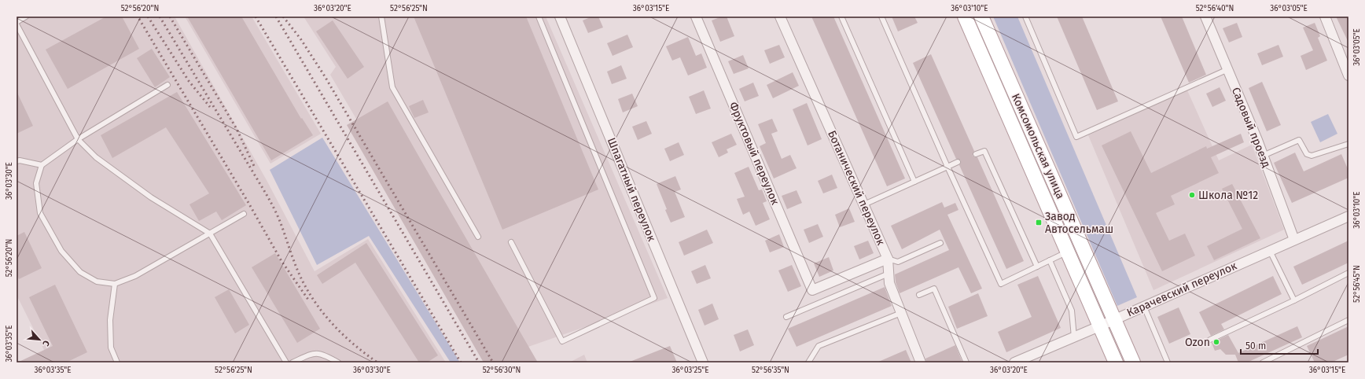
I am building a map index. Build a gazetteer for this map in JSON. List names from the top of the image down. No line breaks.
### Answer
{"streets":{"main road":["Комсомольская улица"],"street":["Садовый проезд","Фруктовый переулок","Ботанический переулок","Шпагатный переулок","Карачевский переулок"]},"crossings":[["Садовый проезд","Карачевский переулок"],["Комсомольская улица","Карачевский переулок"],["Фруктовый переулок","Ботанический переулок"]],"places":{"other":["Школа №12","Ozon"],"transit":["Завод Автосельмаш"]},"scale_bar":"50 m","north":"bottom right","coordinates":["52°56'20\"N","36°03'20\"E","52°56'25\"N","36°03'15\"E","36°03'10\"E","52°56'40\"N","36°03'05\"E","36°03'30\"E","52°56'45\"N","36°03'35\"E","52°56'30\"N","36°03'25\"E","52°56'35\"N"]}
